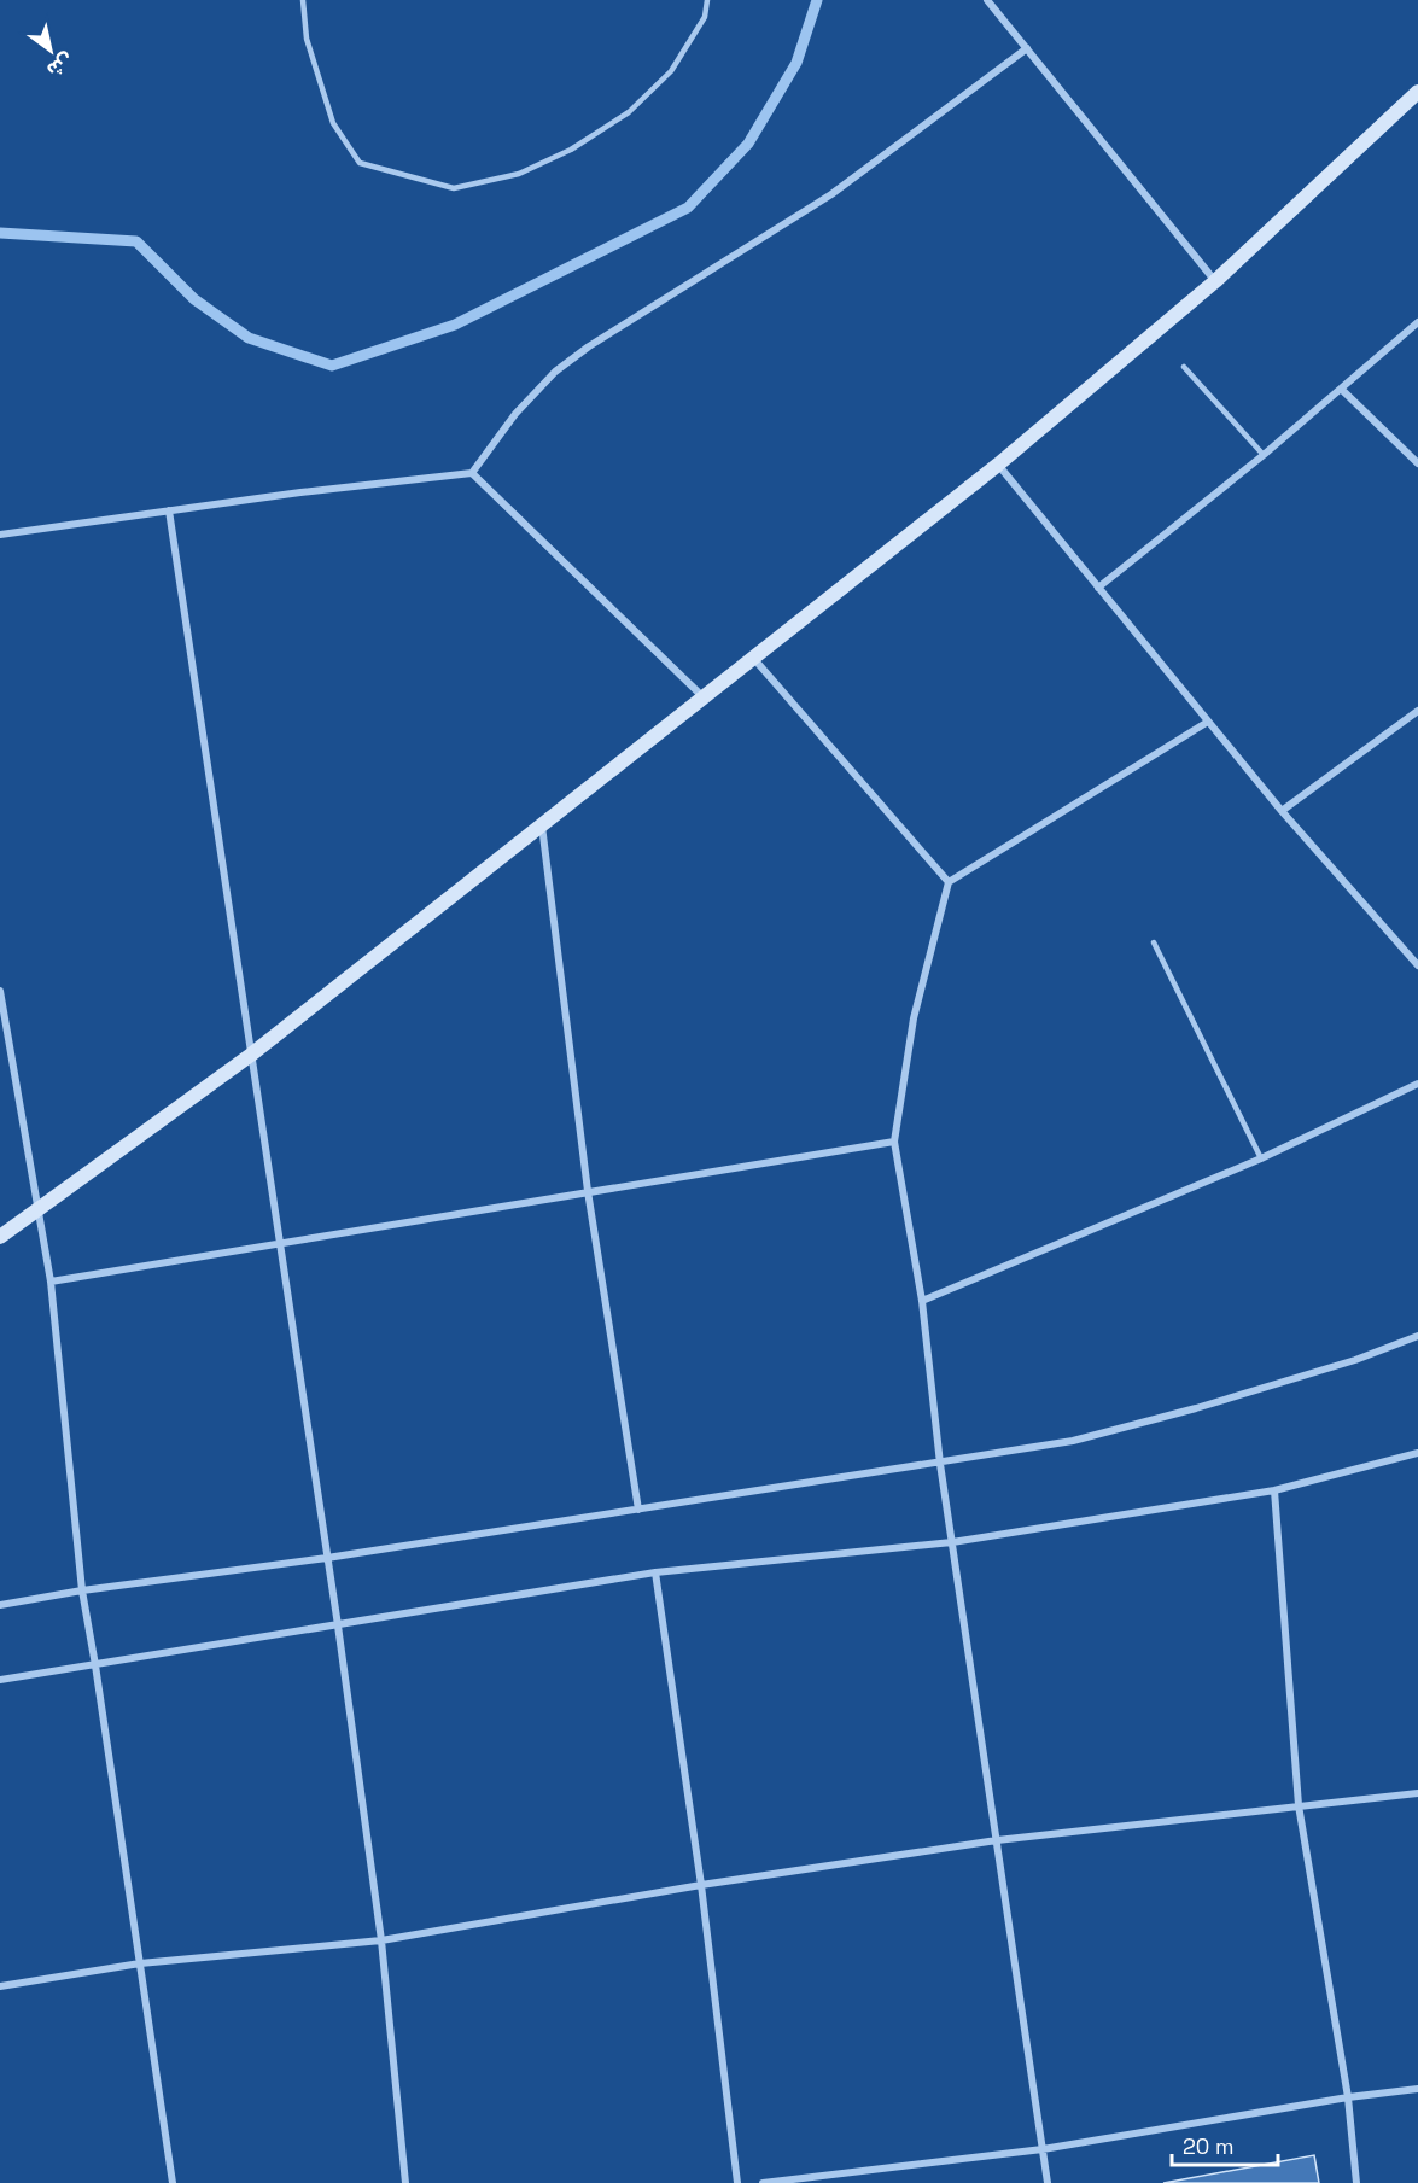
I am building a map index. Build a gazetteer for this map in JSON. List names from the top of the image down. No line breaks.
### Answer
{"scale_bar":"20 m","north":"bottom right"}
